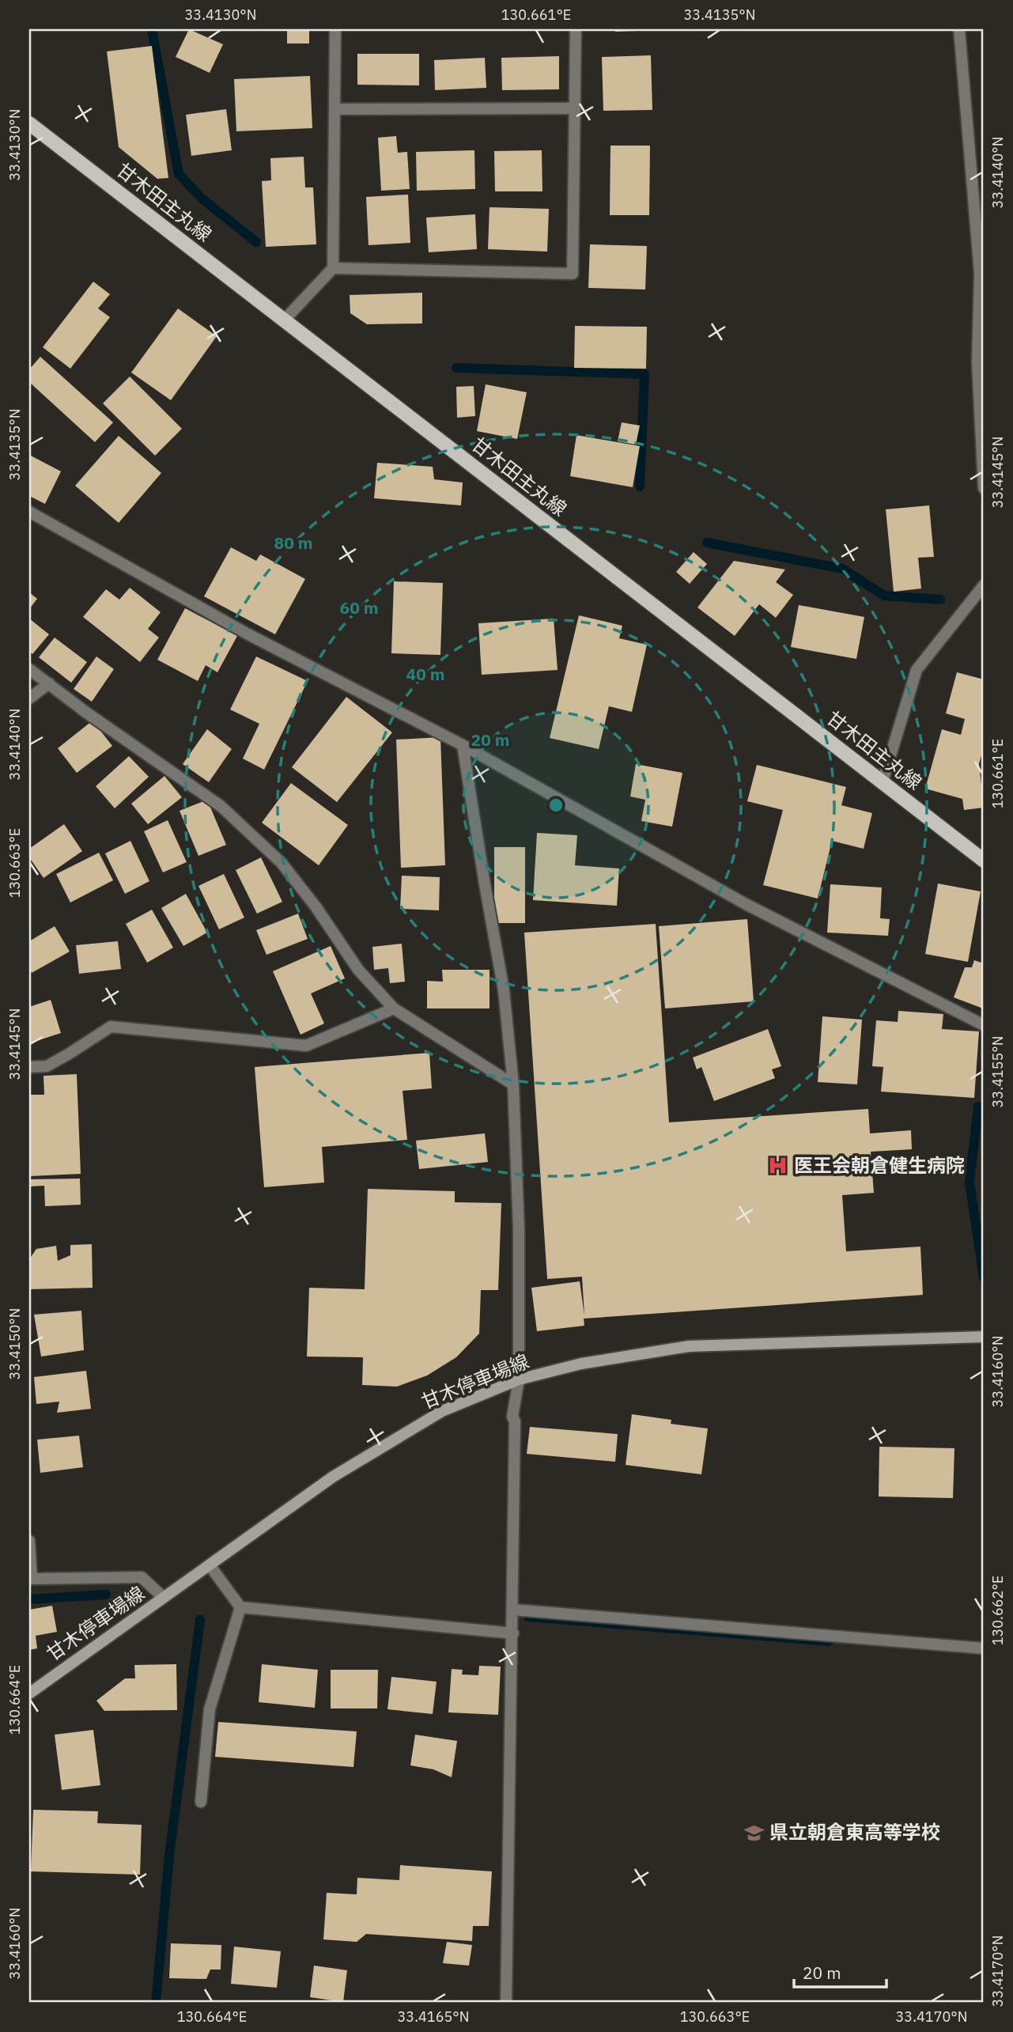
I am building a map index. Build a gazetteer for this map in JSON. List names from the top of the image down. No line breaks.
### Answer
{"streets":{"main road":["甘木田主丸線","甘木停車場線"]},"places":{"hospital":["医王会朝倉健生病院"],"school or university":["県立朝倉東高等学校"]},"scale_bar":"20 m","coordinates":["33.4130°N","130.661°E","33.4135°N","33.4140°N","33.4145°N","130.663°E","33.4155°N","33.4150°N","33.4160°N","130.662°E","130.664°E","33.4170°N","33.4165°N"],"rings":["80 m","60 m","40 m","20 m"]}
